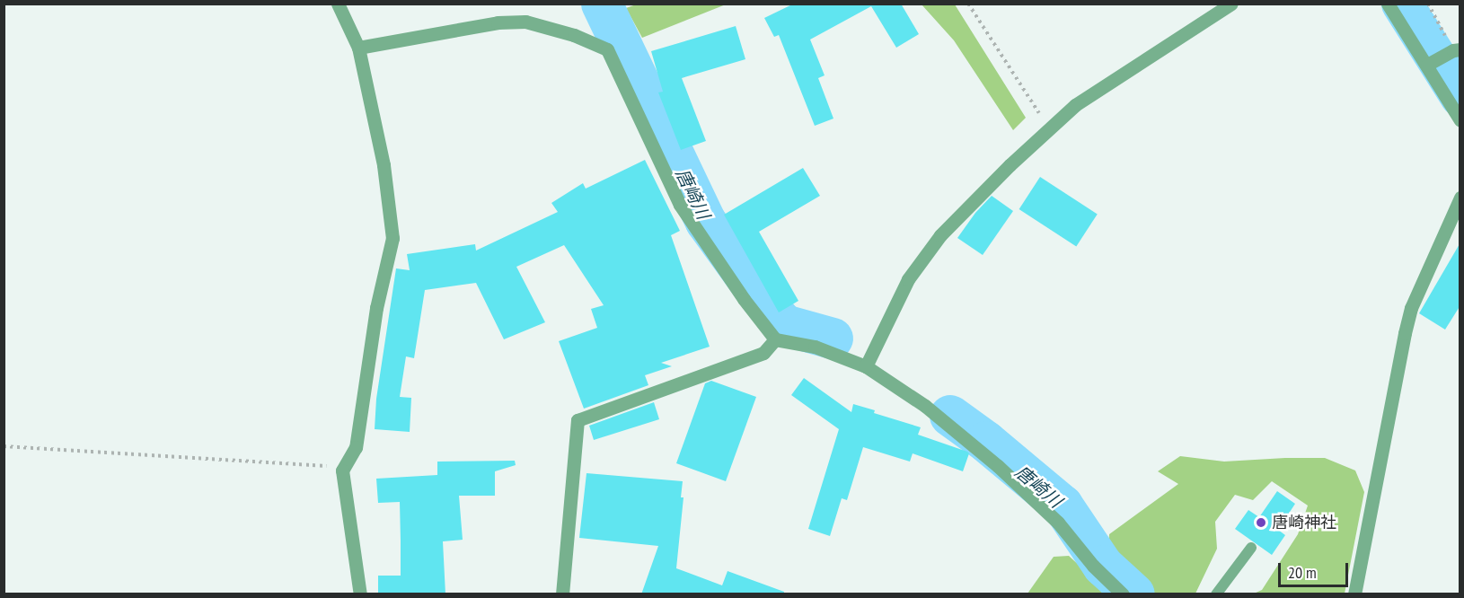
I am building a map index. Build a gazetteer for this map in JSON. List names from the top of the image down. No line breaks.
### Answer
{"water":["唐崎川"],"places":["唐崎神社"],"scale_bar":"20 m"}
